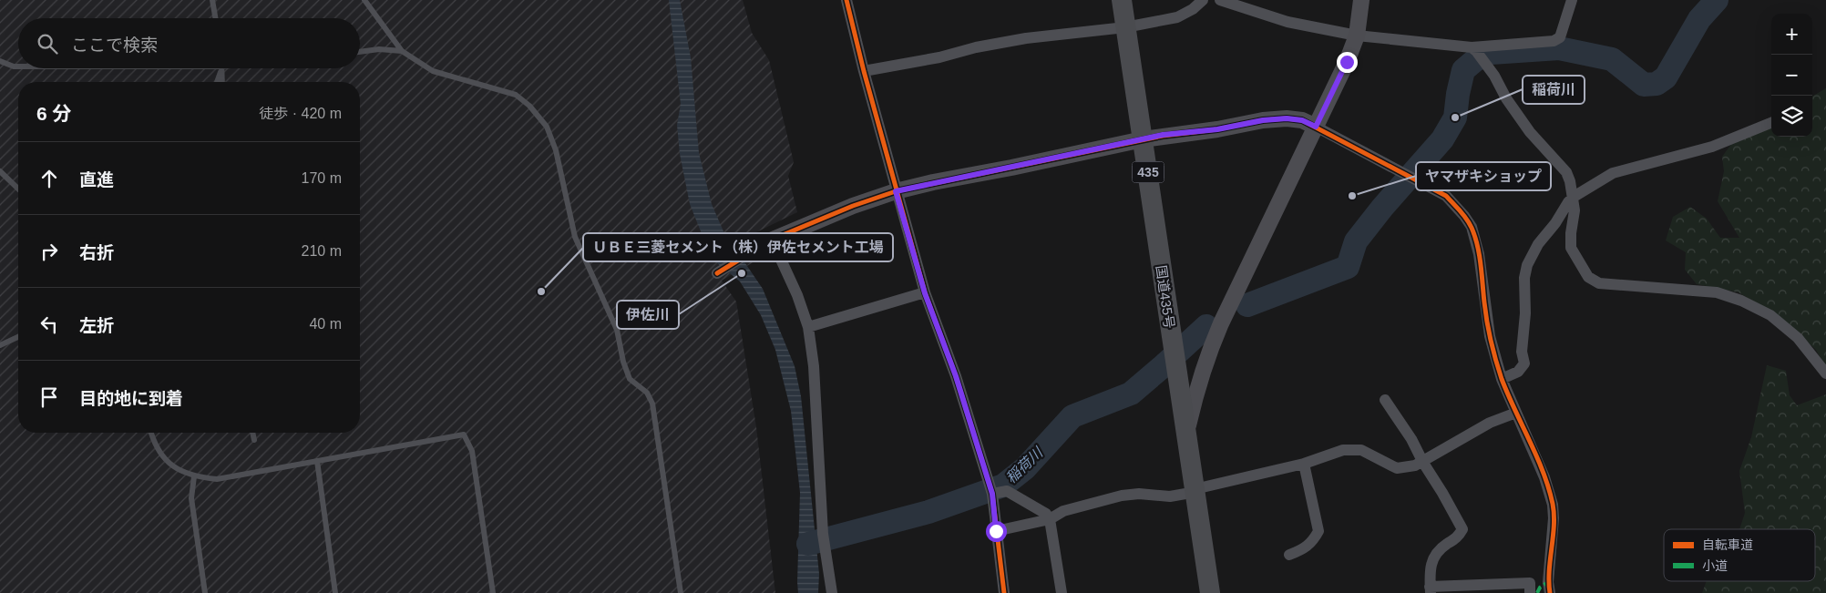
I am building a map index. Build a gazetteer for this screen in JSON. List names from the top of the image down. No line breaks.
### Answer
{"streets":{"highway":["435","国道435号"]},"water":["稲荷川"],"places":["稲荷川","ヤマザキショップ","伊佐川","ＵＢＥ三菱セメント（株）伊佐セメント工場"],"legend":["自転車道","小道"],"page":{"map_buttons":["+","−"],"search":"ここで検索","heading":["6 分","徒歩 · 420 m"],"list":[["直進","170 m"],["右折","210 m"],["左折","40 m"],"目的地に到着"]}}
